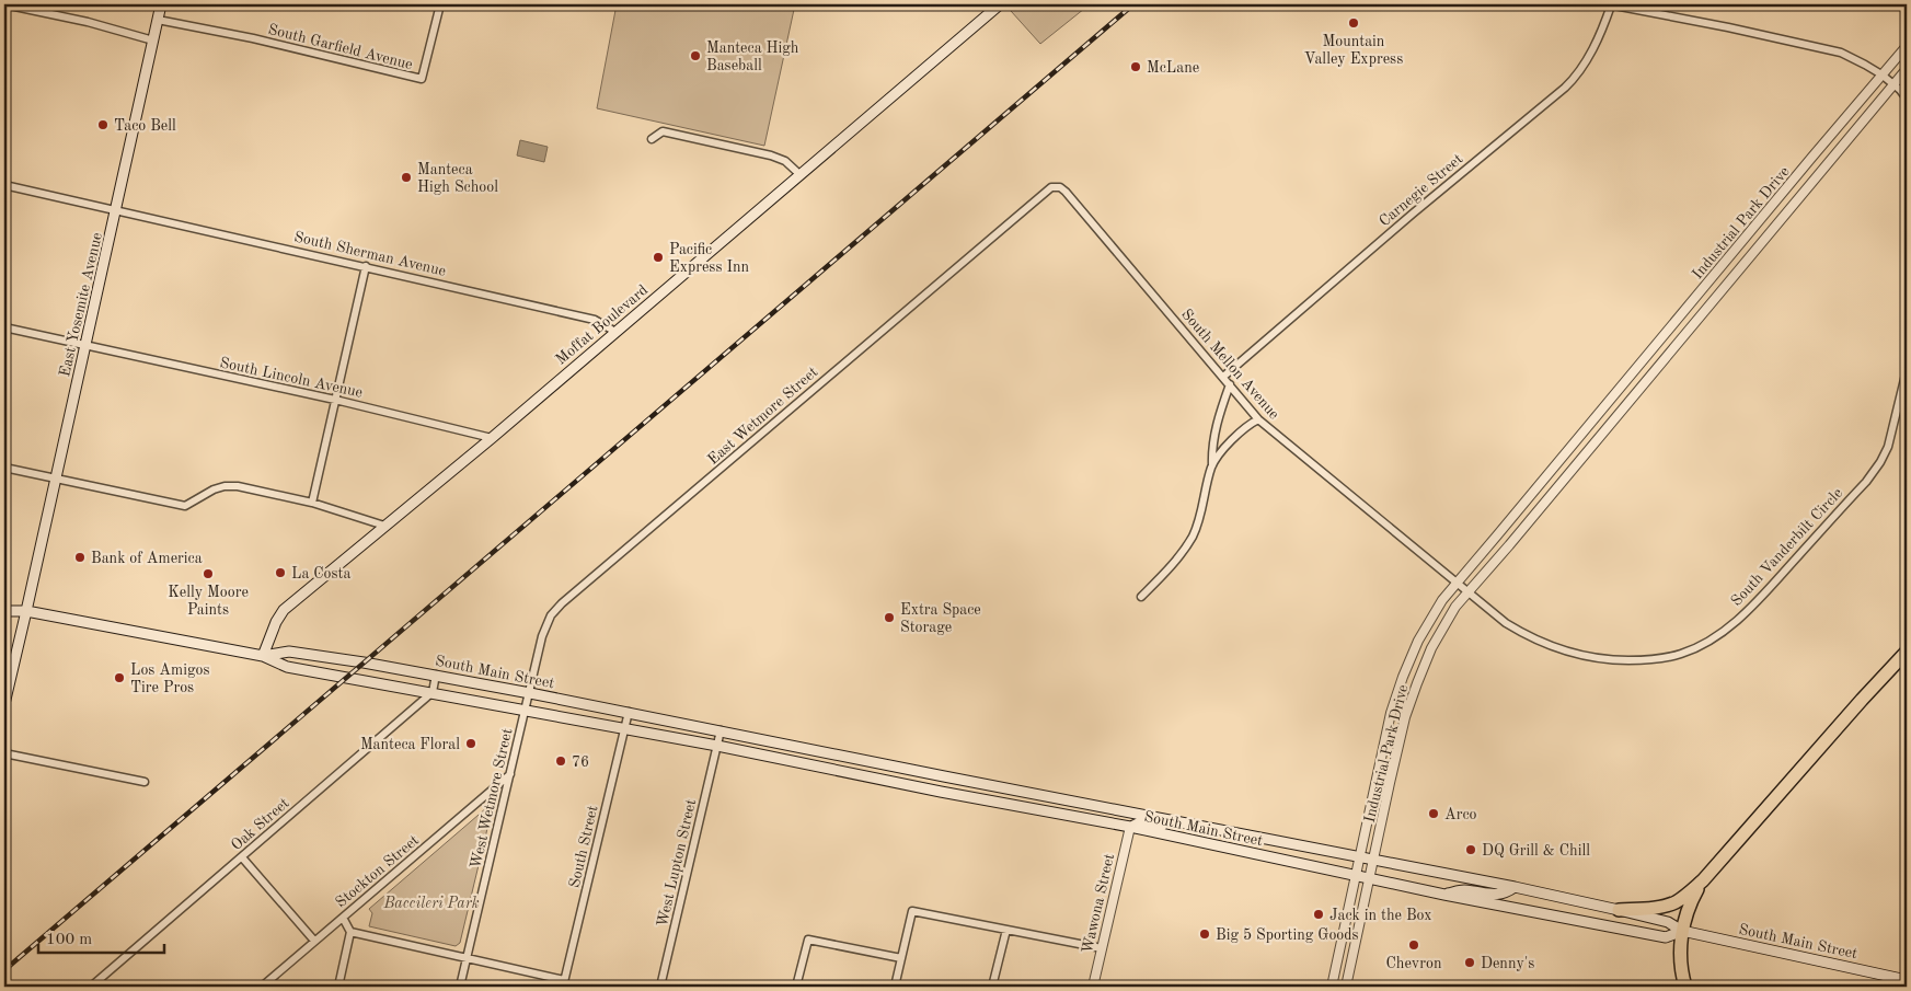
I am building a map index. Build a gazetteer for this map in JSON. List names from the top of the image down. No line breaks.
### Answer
{"streets":{"main road":["East Yosemite Avenue","Moffat Boulevard","South Main Street"],"street":["South Garfield Avenue","Carnegie Street","Industrial Park Drive","South Sherman Avenue","South Mellon Avenue","South Lincoln Avenue","East Wetmore Street","South Vanderbilt Circle","West Wetmore Street","Oak Street","South Street","West Lupton Street","Stockton Street","Wawona Street"]},"crossings":[["South Garfield Avenue","East Yosemite Avenue"],["Carnegie Street","South Mellon Avenue"],["Industrial Park Drive","South Mellon Avenue"],["Industrial Park Drive","South Vanderbilt Circle"],["Industrial Park Drive","South Main Street"],["South Sherman Avenue","East Yosemite Avenue"],["South Sherman Avenue","Moffat Boulevard"],["East Yosemite Avenue","South Lincoln Avenue"],["East Yosemite Avenue","South Main Street"],["Moffat Boulevard","South Lincoln Avenue"],["Moffat Boulevard","South Main Street"],["South Mellon Avenue","East Wetmore Street"],["South Mellon Avenue","South Vanderbilt Circle"],["East Wetmore Street","South Main Street"],["East Wetmore Street","West Wetmore Street"],["South Main Street","West Wetmore Street"],["South Main Street","Oak Street"],["South Main Street","South Street"],["South Main Street","West Lupton Street"],["South Main Street","Wawona Street"],["West Wetmore Street","Stockton Street"]],"parks":["Baccileri Park"],"places":["Mountain Valley Express","Manteca High Baseball","McLane","Taco Bell","Manteca High School","Pacific Express Inn","Bank of America","La Costa","Kelly Moore Paints","Extra Space Storage","Los Amigos Tire Pros","Manteca Floral","76","Arco","DQ Grill & Chill","Jack in the Box","Big 5 Sporting Goods","Chevron","Denny's"],"scale_bar":"100 m"}
